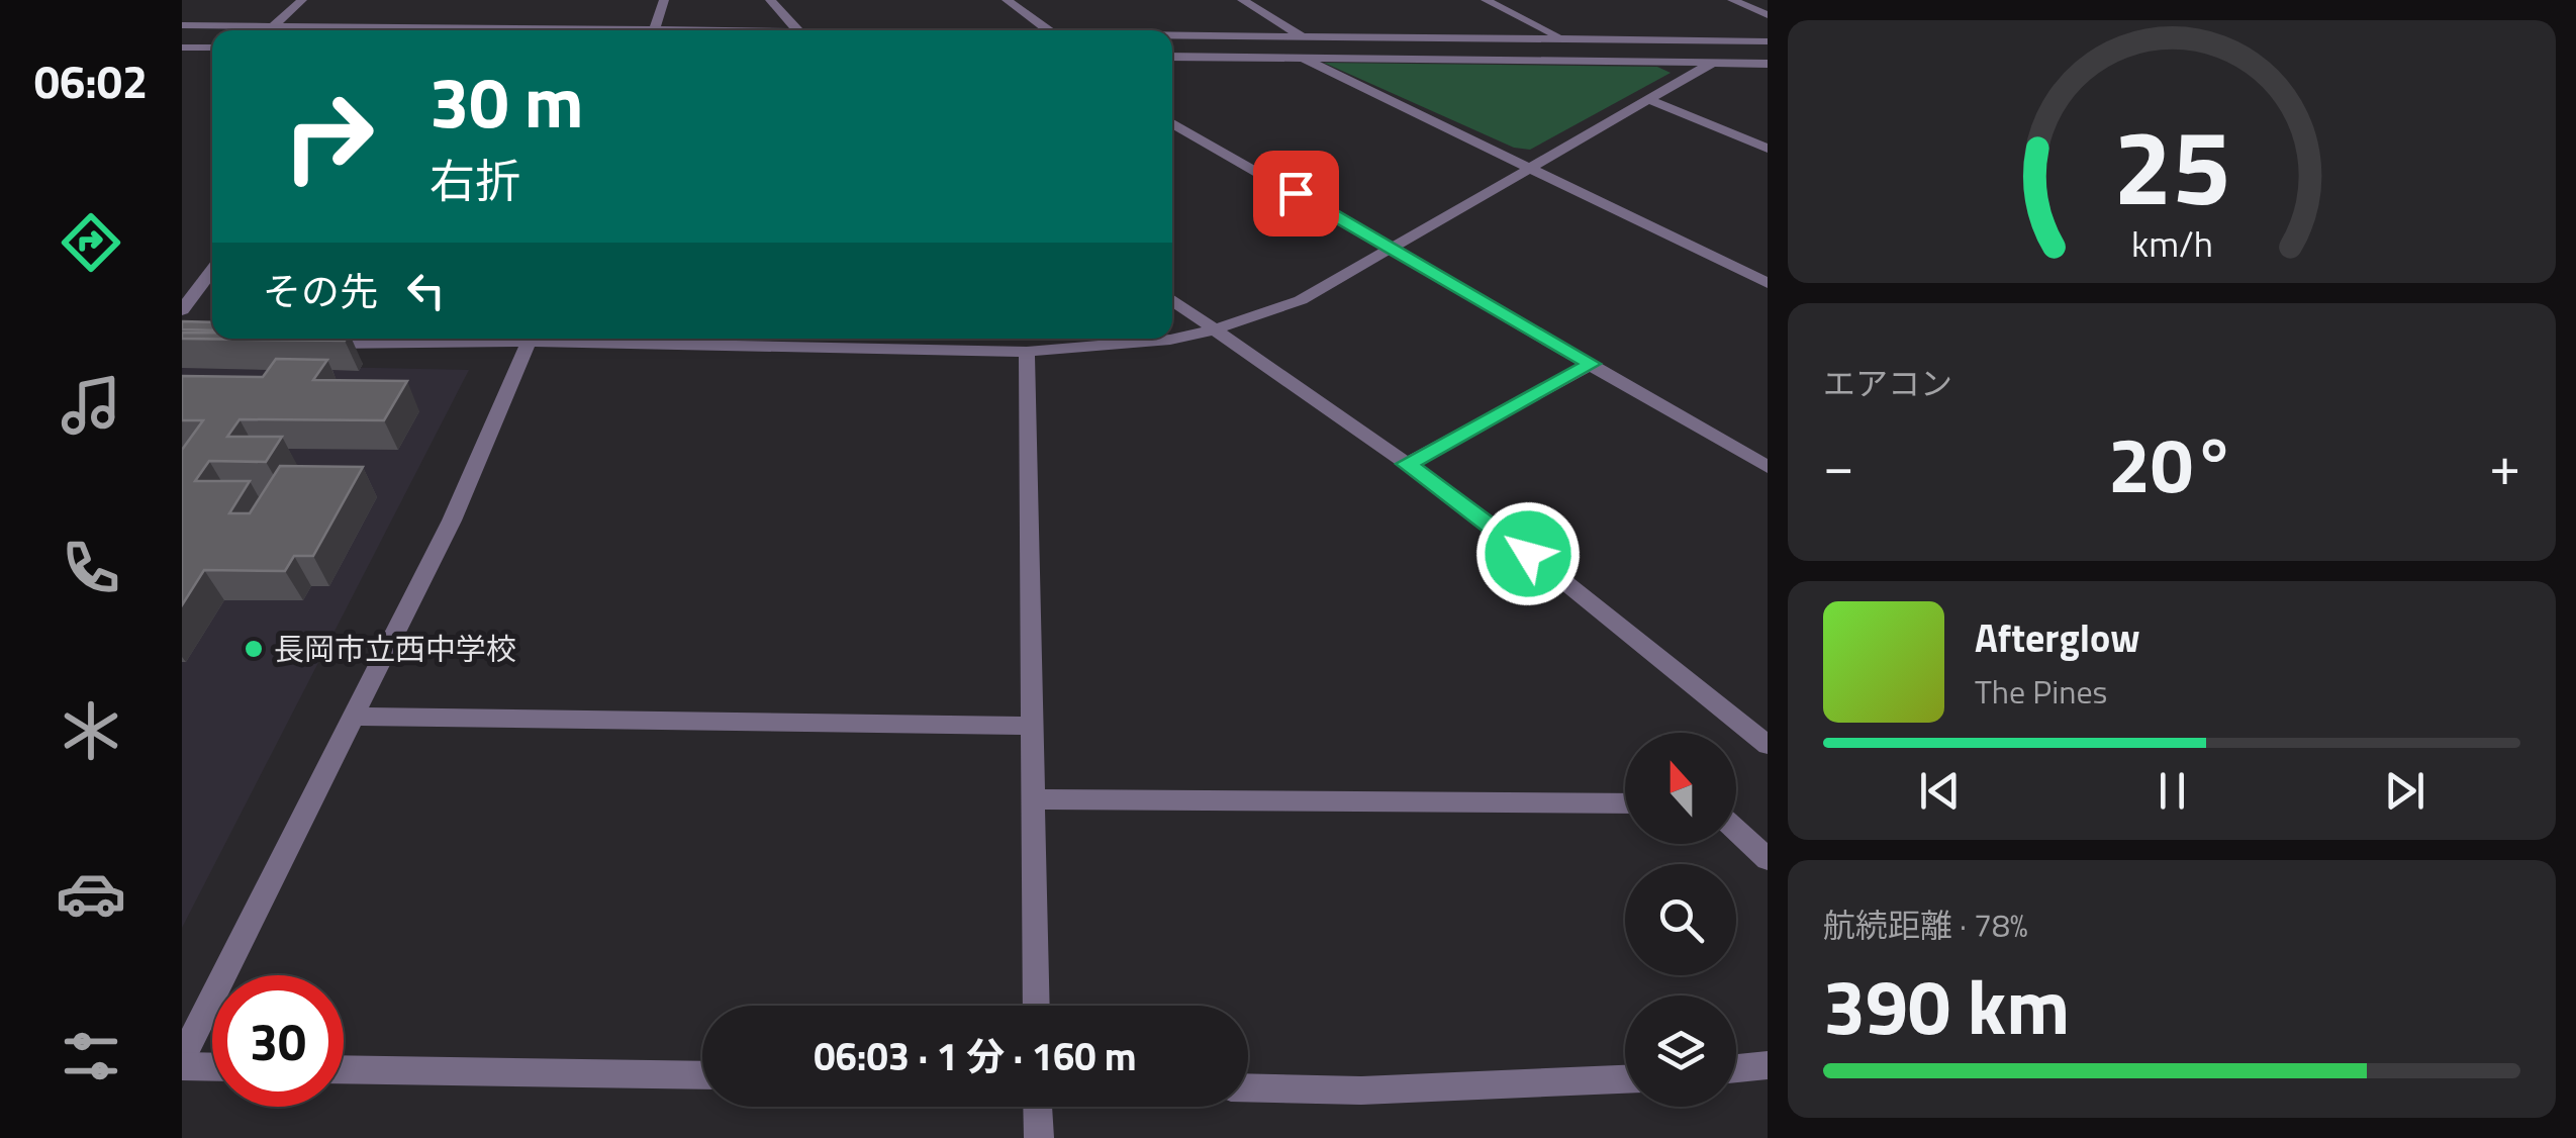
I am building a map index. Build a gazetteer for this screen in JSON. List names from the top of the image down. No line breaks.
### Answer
{"places":["長岡市立西中学校"],"north":"top","page":{"tabs":"06:02","turn":["30 m","右折"],"then":"その先","tile":["エアコン",["航続距離 · 78%","390 km"]],"heat":["−","20°","+"],"song":["Afterglow","The Pines"],"limit":"30","trip":"06:03 · 1 分 · 160 m","gauge":["25","km/h"]}}
